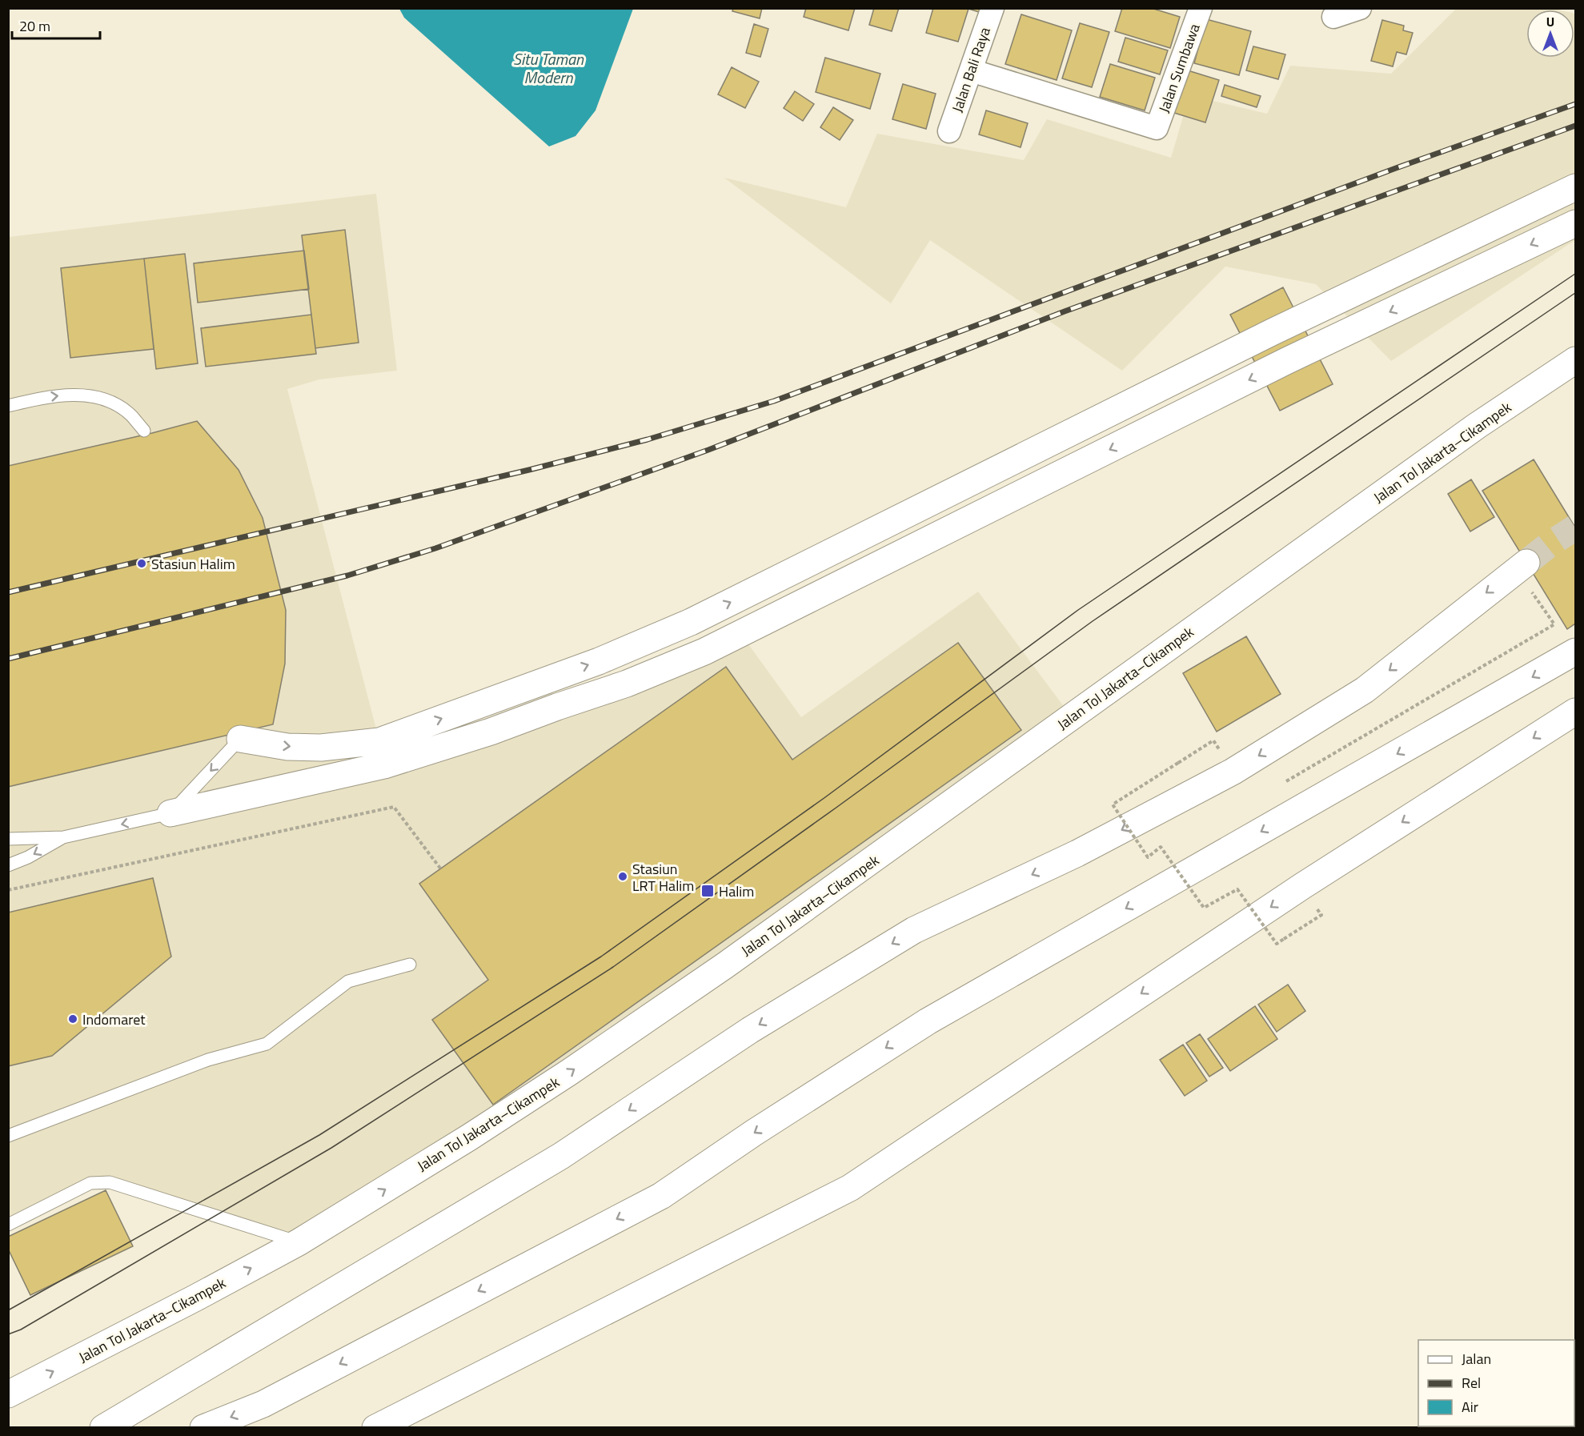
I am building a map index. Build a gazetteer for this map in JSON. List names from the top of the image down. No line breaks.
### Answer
{"streets":{"highway":["Jalan Tol Jakarta–Cikampek"],"street":["Jalan Sumbawa","Jalan Bali Raya"]},"crossings":[["Jalan Sumbawa","Jalan Bali Raya"]],"water":["Situ Taman Modern"],"places":{"other":["Stasiun Halim","Stasiun LRT Halim","Indomaret"],"transit":["Halim"]},"legend":["Jalan","Rel","Air"],"scale_bar":"20 m","north":"top"}
